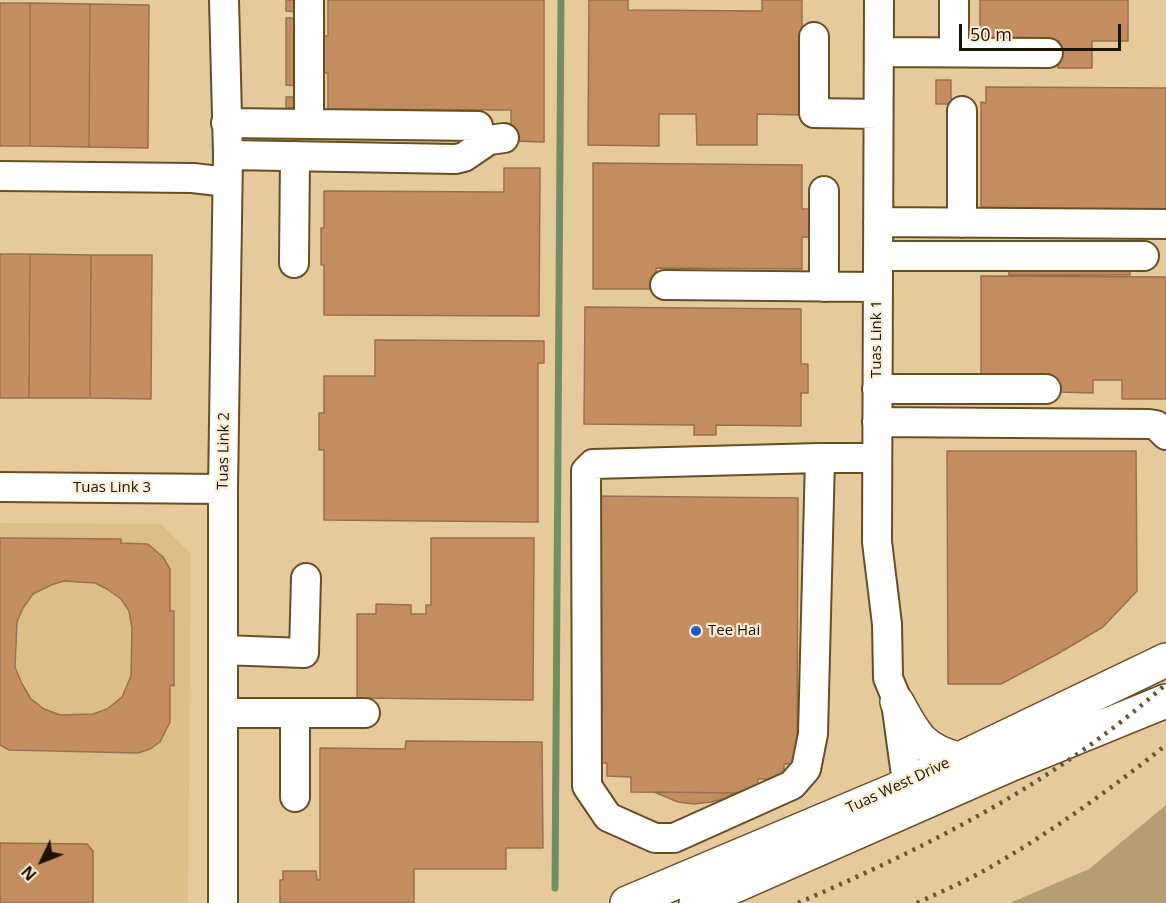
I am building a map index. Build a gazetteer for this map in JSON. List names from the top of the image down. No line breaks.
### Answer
{"streets":{"main road":["Tuas West Drive"],"street":["Tuas Link 1","Tuas Link 2","Tuas Link 3"]},"crossings":[["Tuas Link 1","Tuas West Drive"],["Tuas Link 2","Tuas Link 3"]],"places":["Tee Hai"],"scale_bar":"50 m","north":"bottom left"}
